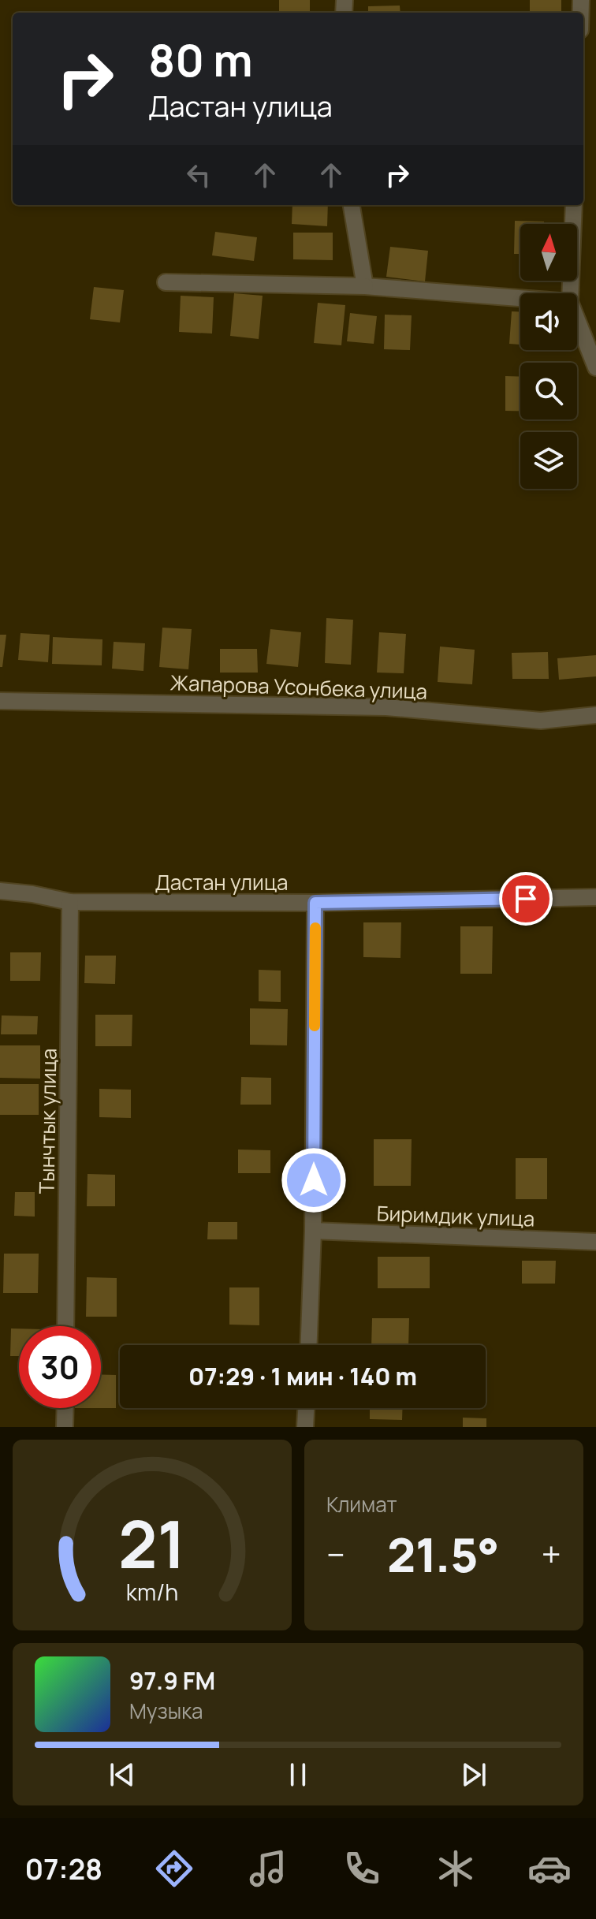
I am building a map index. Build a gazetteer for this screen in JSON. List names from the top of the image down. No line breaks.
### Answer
{"streets":{"street":["Жапарова Усонбека улица","Дастан улица","Тынчтык улица","Биримдик улица"]},"crossings":[["Дастан улица","Тынчтык улица"]],"north":"top","page":{"turn":["80 m","Дастан улица"],"limit":"30","trip":"07:29 · 1 мин · 140 m","tile":"Климат","heat":["−","21.5°","+"],"song":["97.9 FM","Музыка"],"tabs":"07:28","gauge":["21","km/h"]}}
